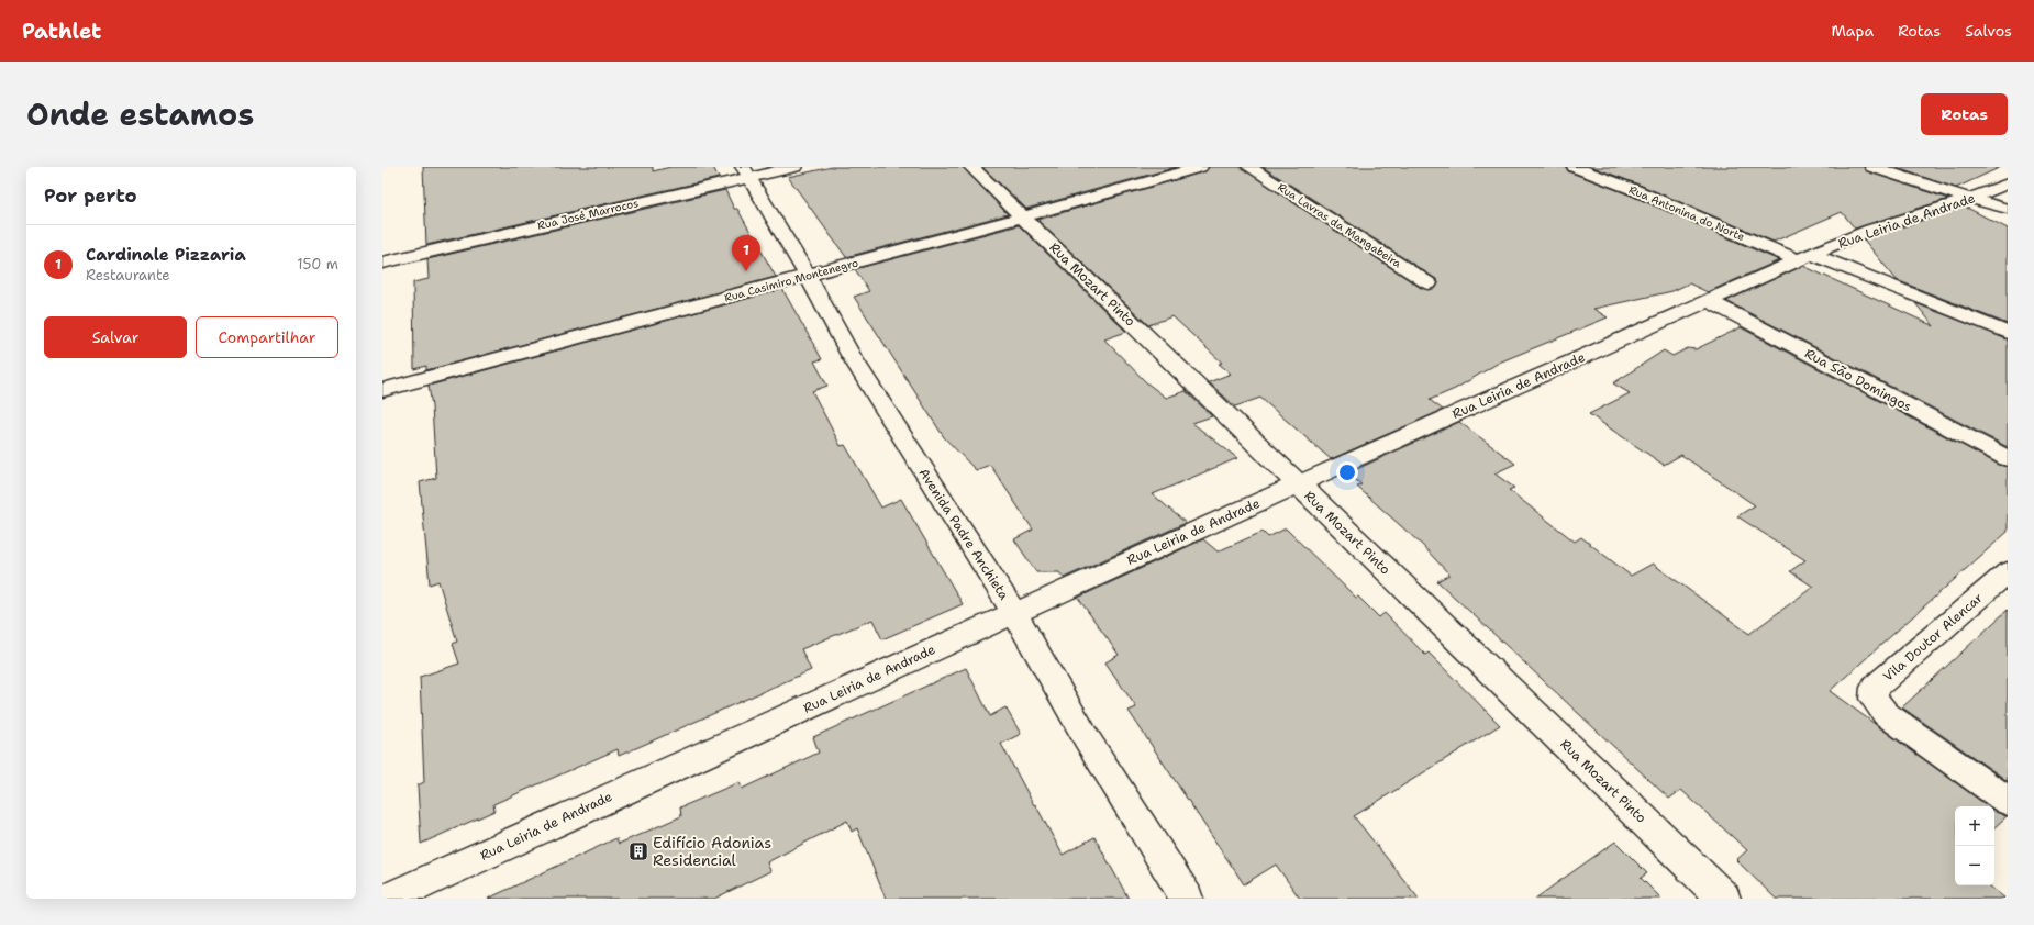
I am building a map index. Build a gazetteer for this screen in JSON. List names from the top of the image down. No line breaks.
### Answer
{"streets":{"street":["Rua Antonina do Norte","Rua José Marrocos","Rua Leiria de Andrade","Rua Lavras da Mangabeira","Rua Casimiro Montenegro","Rua Mozart Pinto","Rua São Domingos","Avenida Padre Anchieta","Vila Doutor Alencar"]},"crossings":[["Rua Antonina do Norte","Rua Leiria de Andrade"],["Rua José Marrocos","Avenida Padre Anchieta"],["Rua Leiria de Andrade","Rua Mozart Pinto"],["Rua Leiria de Andrade","Rua São Domingos"],["Rua Leiria de Andrade","Avenida Padre Anchieta"],["Rua Casimiro Montenegro","Rua Mozart Pinto"],["Rua Casimiro Montenegro","Avenida Padre Anchieta"]],"places":{"building":["Edifício Adonias Residencial"]},"page":{"header":"Pathlet","nav":["Mapa","Rotas","Salvos"],"title":"Onde estamos","buttons":["Rotas",["Salvar","Compartilhar"]],"heading":"Por perto","list":[{"mark":"1","name":"Cardinale Pizzaria","note":"Restaurante","value":"150 m"}],"pins":"1","map_buttons":["+","−"]}}
